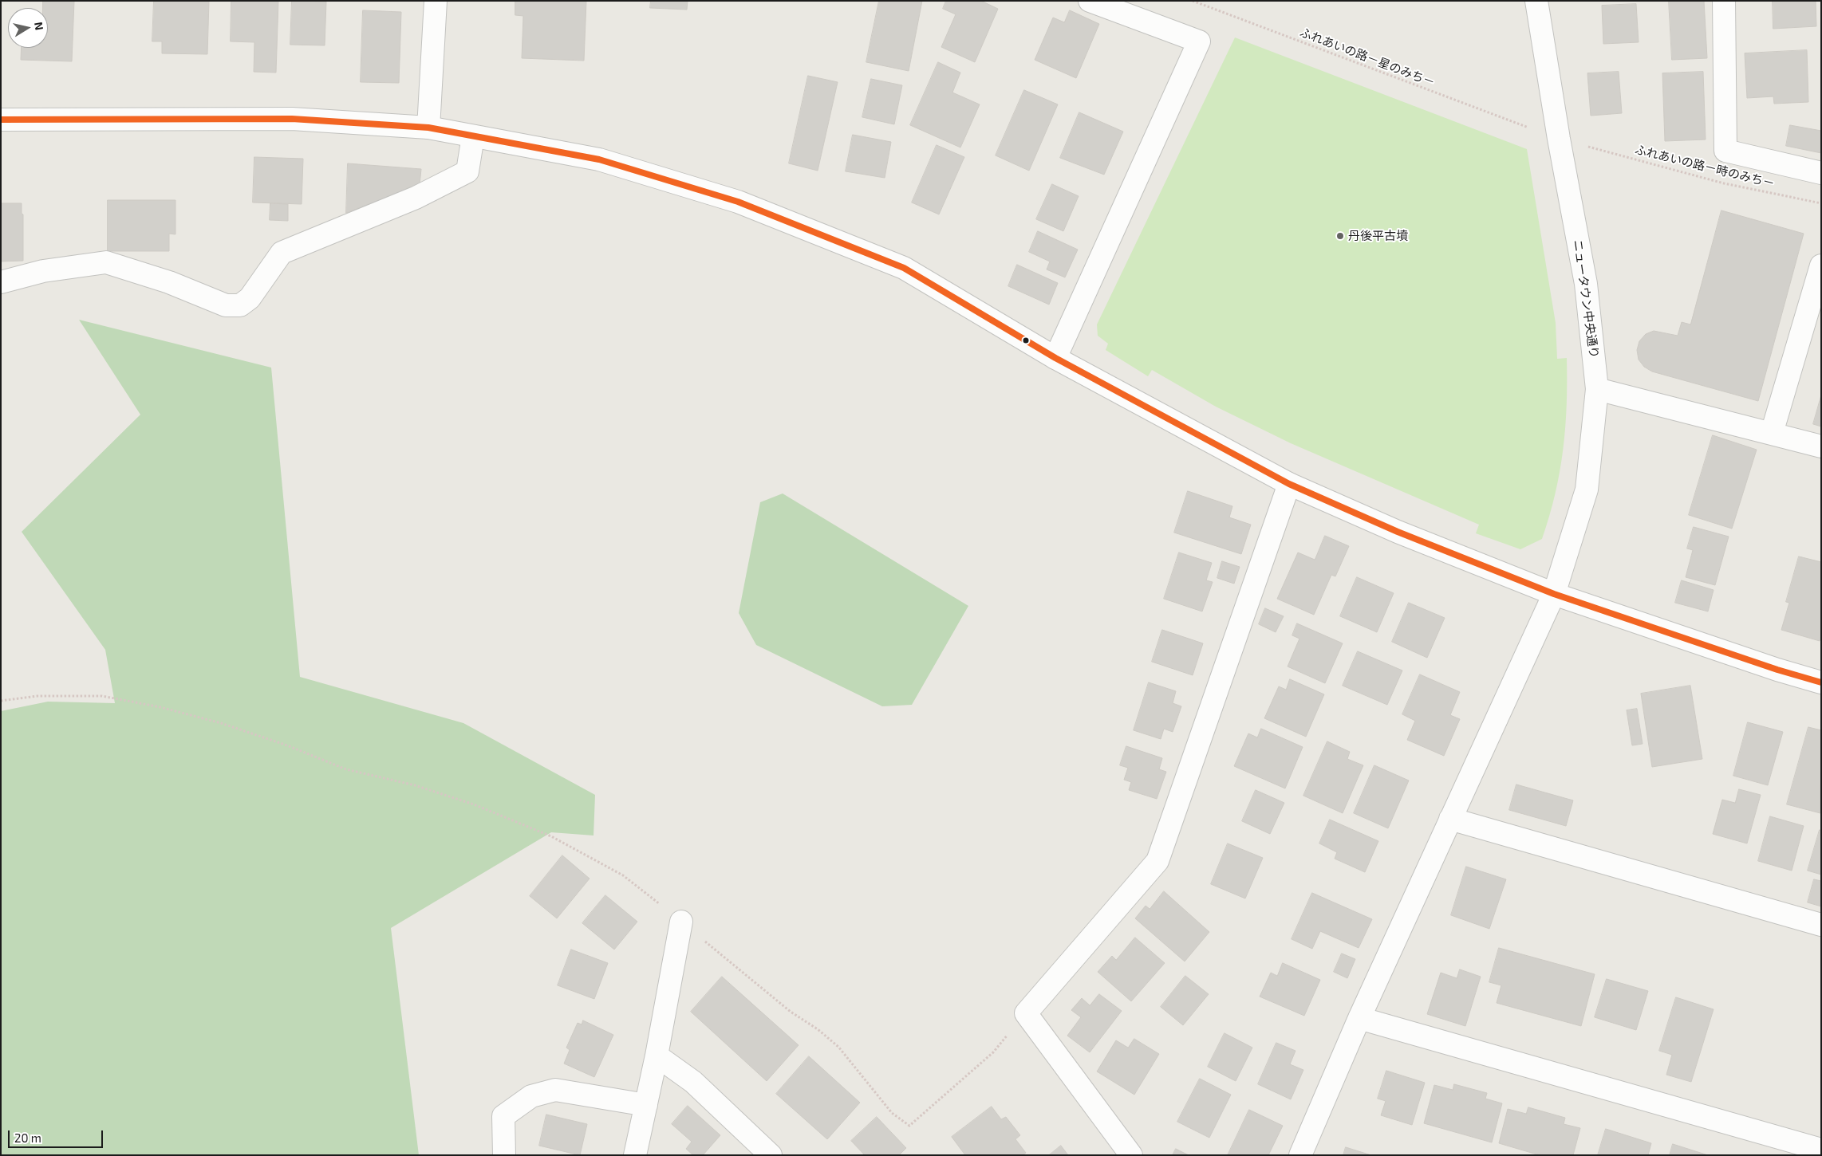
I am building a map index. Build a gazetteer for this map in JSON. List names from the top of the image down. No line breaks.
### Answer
{"streets":{"street":["ニュータウン中央通り"],"path":["ふれあいの路－星のみち－","ふれあいの路－時のみち－"]},"places":["丹後平古墳"],"lines":["transit line 20"],"scale_bar":"20 m","north":"right"}
